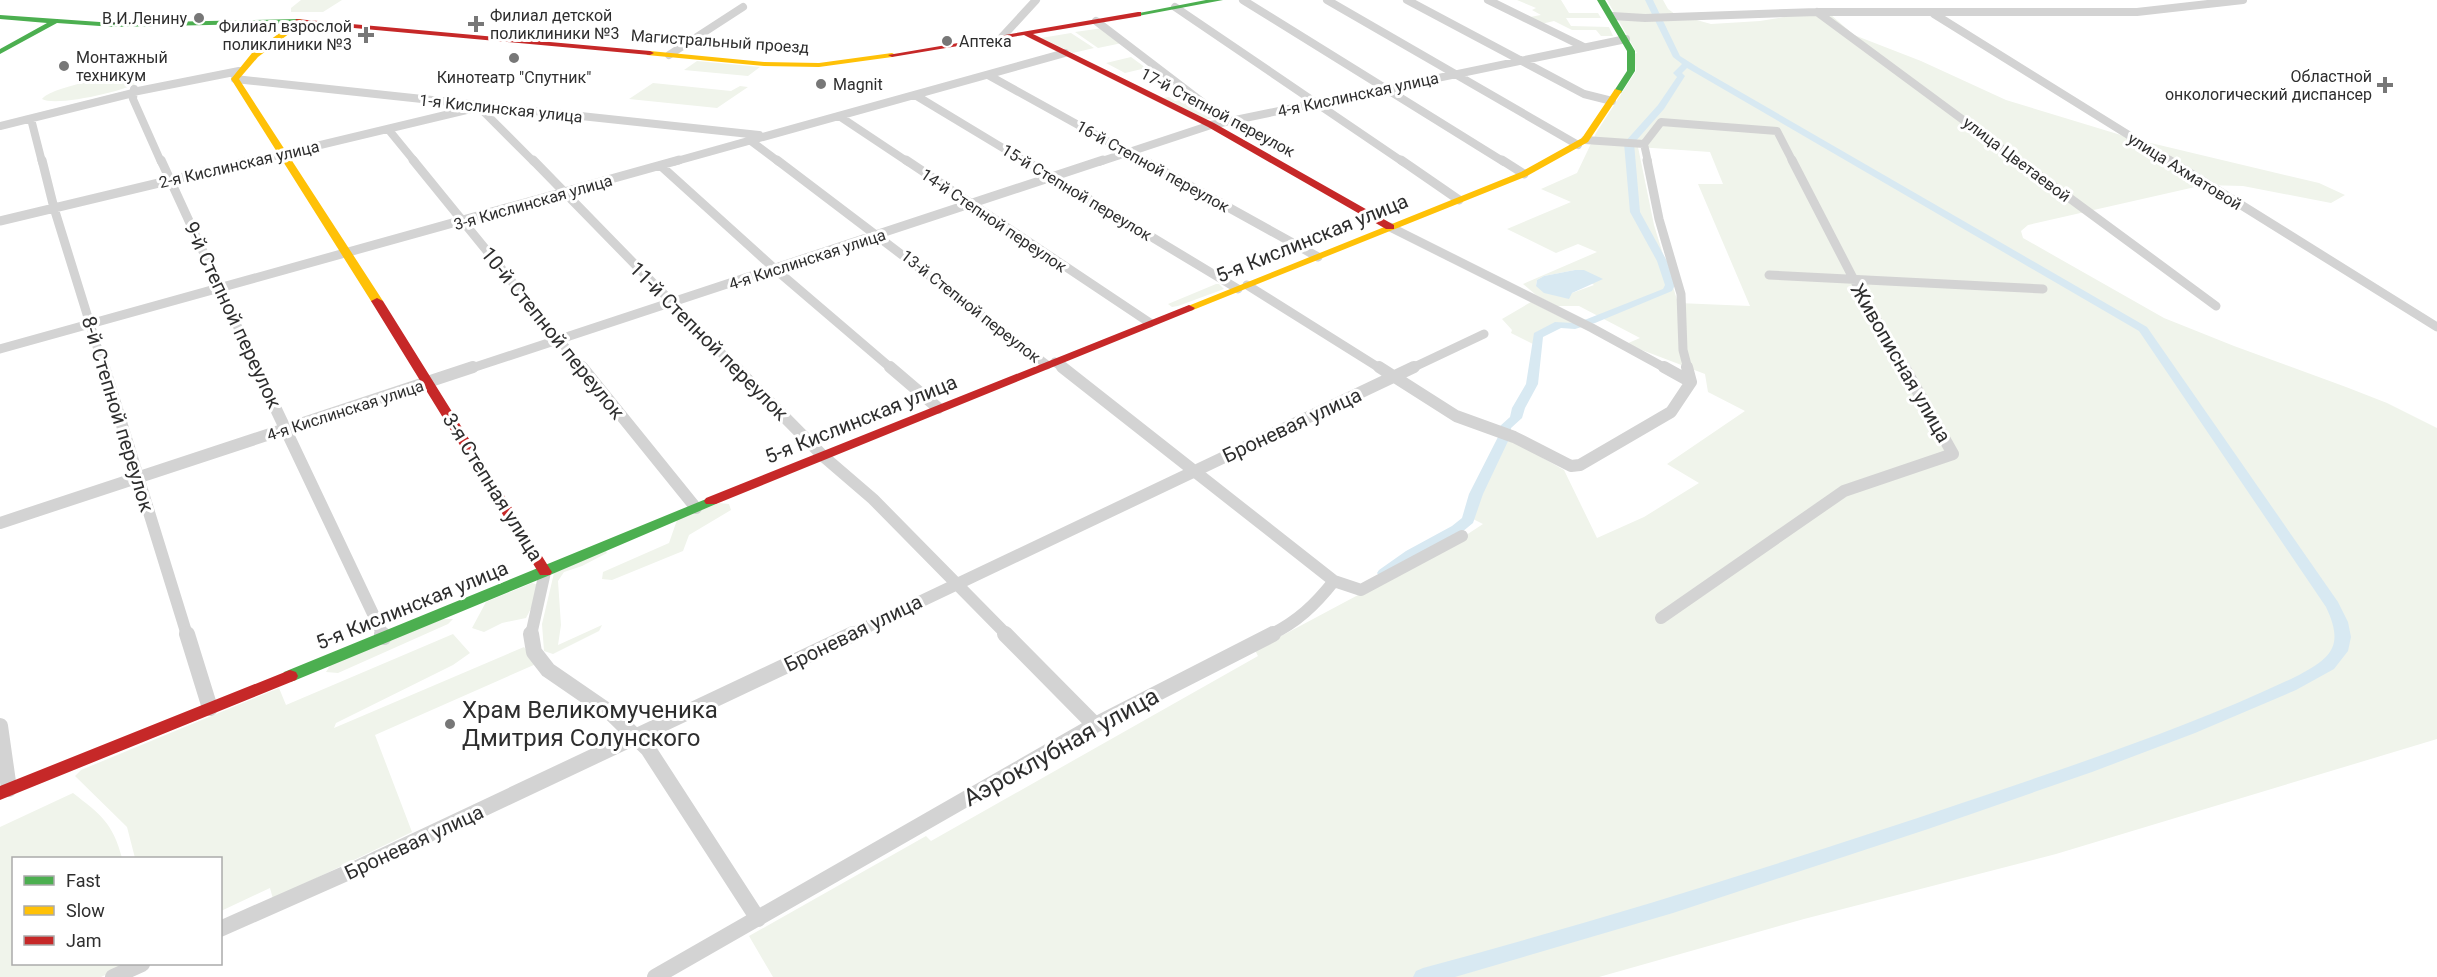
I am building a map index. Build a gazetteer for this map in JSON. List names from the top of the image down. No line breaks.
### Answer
{"streets":{"street":["Магистральный проезд","4-я Кислинская улица","1-я Кислинская улица","17-й Степной переулок","улица Цветаевой","2-я Кислинская улица","16-й Степной переулок","улица Ахматовой","15-й Степной переулок","3-я Кислинская улица","14-й Степной переулок","5-я Кислинская улица","13-й Степной переулок","9-й Степной переулок","10-й Степной переулок","11-й Степной переулок","Живописная улица","8-й Степной переулок","Броневая улица","3-я Степная улица","Аэроклубная улица"]},"crossings":[["Магистральный проезд","17-й Степной переулок"],["4-я Кислинская улица","17-й Степной переулок"],["4-я Кислинская улица","16-й Степной переулок"],["4-я Кислинская улица","15-й Степной переулок"],["4-я Кислинская улица","14-й Степной переулок"],["4-я Кислинская улица","5-я Кислинская улица"],["4-я Кислинская улица","13-й Степной переулок"],["4-я Кислинская улица","9-й Степной переулок"],["4-я Кислинская улица","10-й Степной переулок"],["4-я Кислинская улица","11-й Степной переулок"],["4-я Кислинская улица","8-й Степной переулок"],["4-я Кислинская улица","3-я Степная улица"],["1-я Кислинская улица","2-я Кислинская улица"],["1-я Кислинская улица","3-я Кислинская улица"],["1-я Кислинская улица","9-й Степной переулок"],["1-я Кислинская улица","11-й Степной переулок"],["1-я Кислинская улица","8-й Степной переулок"],["1-я Кислинская улица","3-я Степная улица"],["17-й Степной переулок","3-я Кислинская улица"],["17-й Степной переулок","5-я Кислинская улица"],["2-я Кислинская улица","9-й Степной переулок"],["2-я Кислинская улица","10-й Степной переулок"],["2-я Кислинская улица","11-й Степной переулок"],["2-я Кислинская улица","8-й Степной переулок"],["2-я Кислинская улица","3-я Степная улица"],["16-й Степной переулок","3-я Кислинская улица"],["16-й Степной переулок","5-я Кислинская улица"],["15-й Степной переулок","3-я Кислинская улица"],["15-й Степной переулок","5-я Кислинская улица"],["15-й Степной переулок","Броневая улица"],["3-я Кислинская улица","14-й Степной переулок"],["3-я Кислинская улица","13-й Степной переулок"],["3-я Кислинская улица","9-й Степной переулок"],["3-я Кислинская улица","10-й Степной переулок"],["3-я Кислинская улица","11-й Степной переулок"],["3-я Кислинская улица","8-й Степной переулок"],["3-я Кислинская улица","3-я Степная улица"],["14-й Степной переулок","5-я Кислинская улица"],["5-я Кислинская улица","13-й Степной переулок"],["5-я Кислинская улица","9-й Степной переулок"],["5-я Кислинская улица","10-й Степной переулок"],["5-я Кислинская улица","11-й Степной переулок"],["5-я Кислинская улица","8-й Степной переулок"],["5-я Кислинская улица","3-я Степная улица"],["13-й Степной переулок","Броневая улица"],["13-й Степной переулок","Аэроклубная улица"],["11-й Степной переулок","Броневая улица"],["11-й Степной переулок","Аэроклубная улица"],["Броневая улица","3-я Степная улица"],["3-я Степная улица","Аэроклубная улица"]],"places":{"other":["В.И.Ленину","Аптека","Кинотеатр \"Спутник\"","Монтажный техникум","Magnit","Храм Великомученика Дмитрия Солунского"],"health":["Филиал детской поликлиники №3","Филиал взрослой поликлиники №3","Областной онкологический диспансер"]},"legend":["Fast","Slow","Jam"]}
